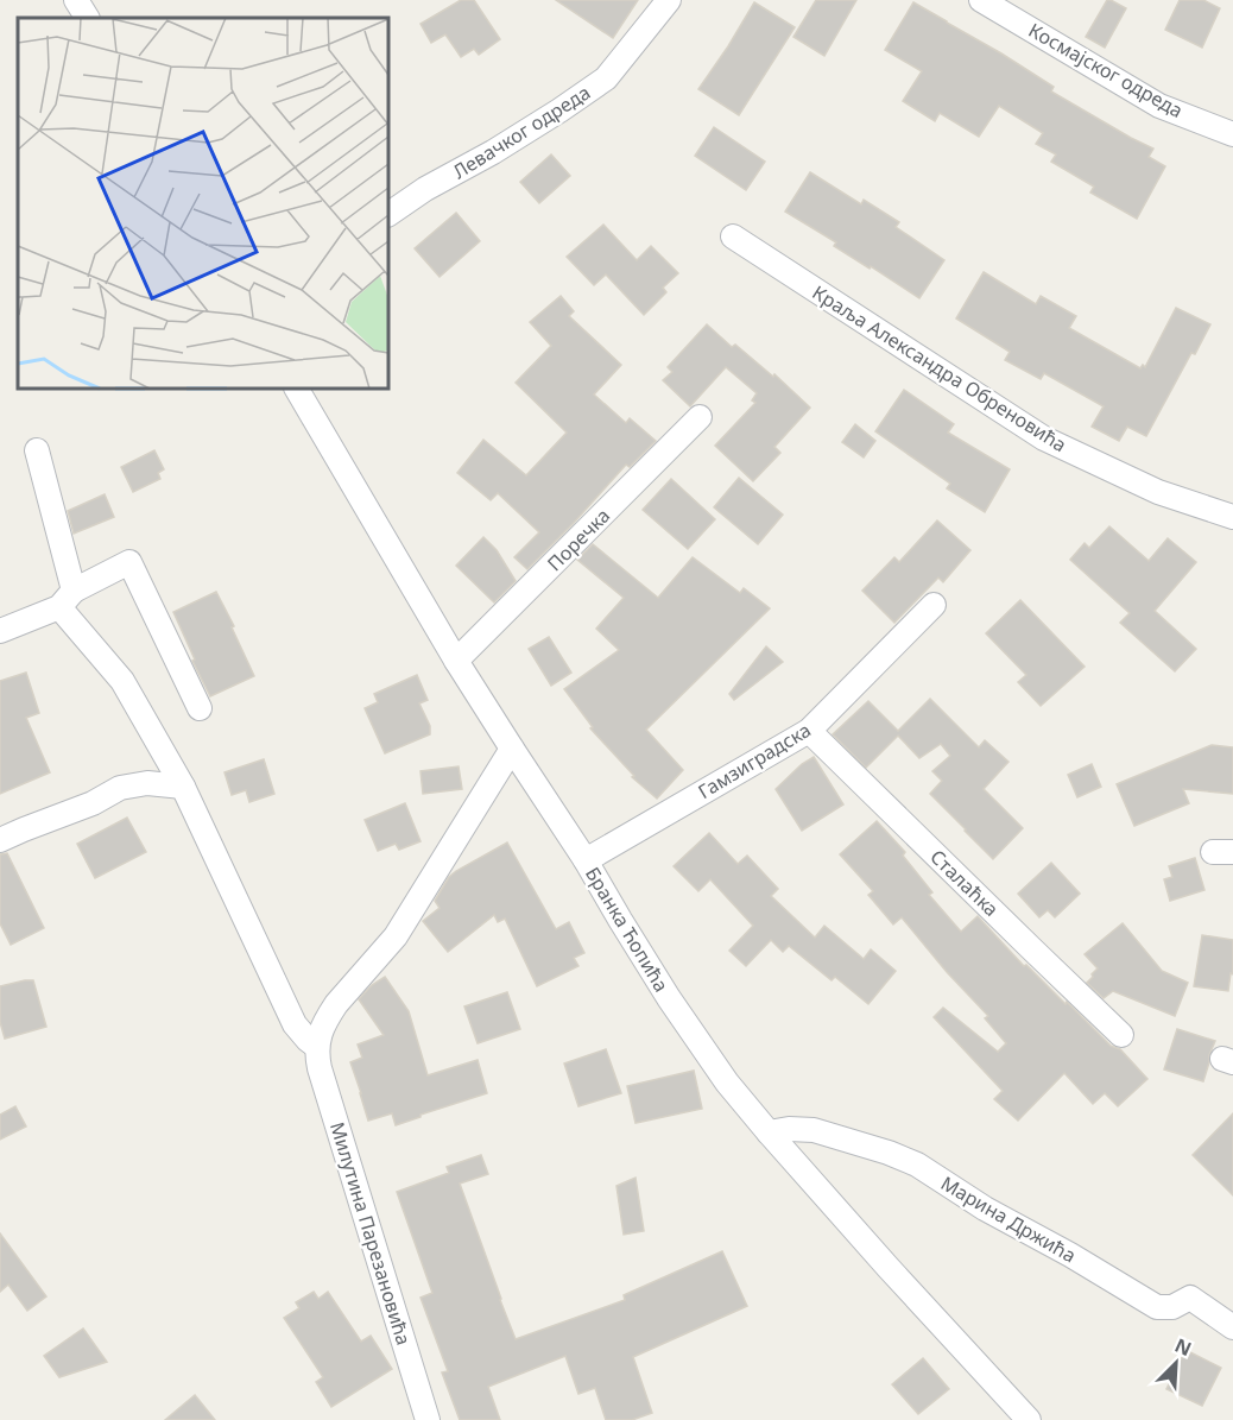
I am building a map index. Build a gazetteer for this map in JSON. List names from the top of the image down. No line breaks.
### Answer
{"streets":{"street":["Космајског одреда","Левачког одреда","Краља Александра Обреновића","Поречка","Гамзиградска","Сталаћка","Бранка Ћопића","Марина Држића","Милутина Парезановића"]},"crossings":[["Поречка","Бранка Ћопића"],["Гамзиградска","Сталаћка"],["Гамзиградска","Бранка Ћопића"],["Бранка Ћопића","Марина Држића"]],"north":"top right"}
